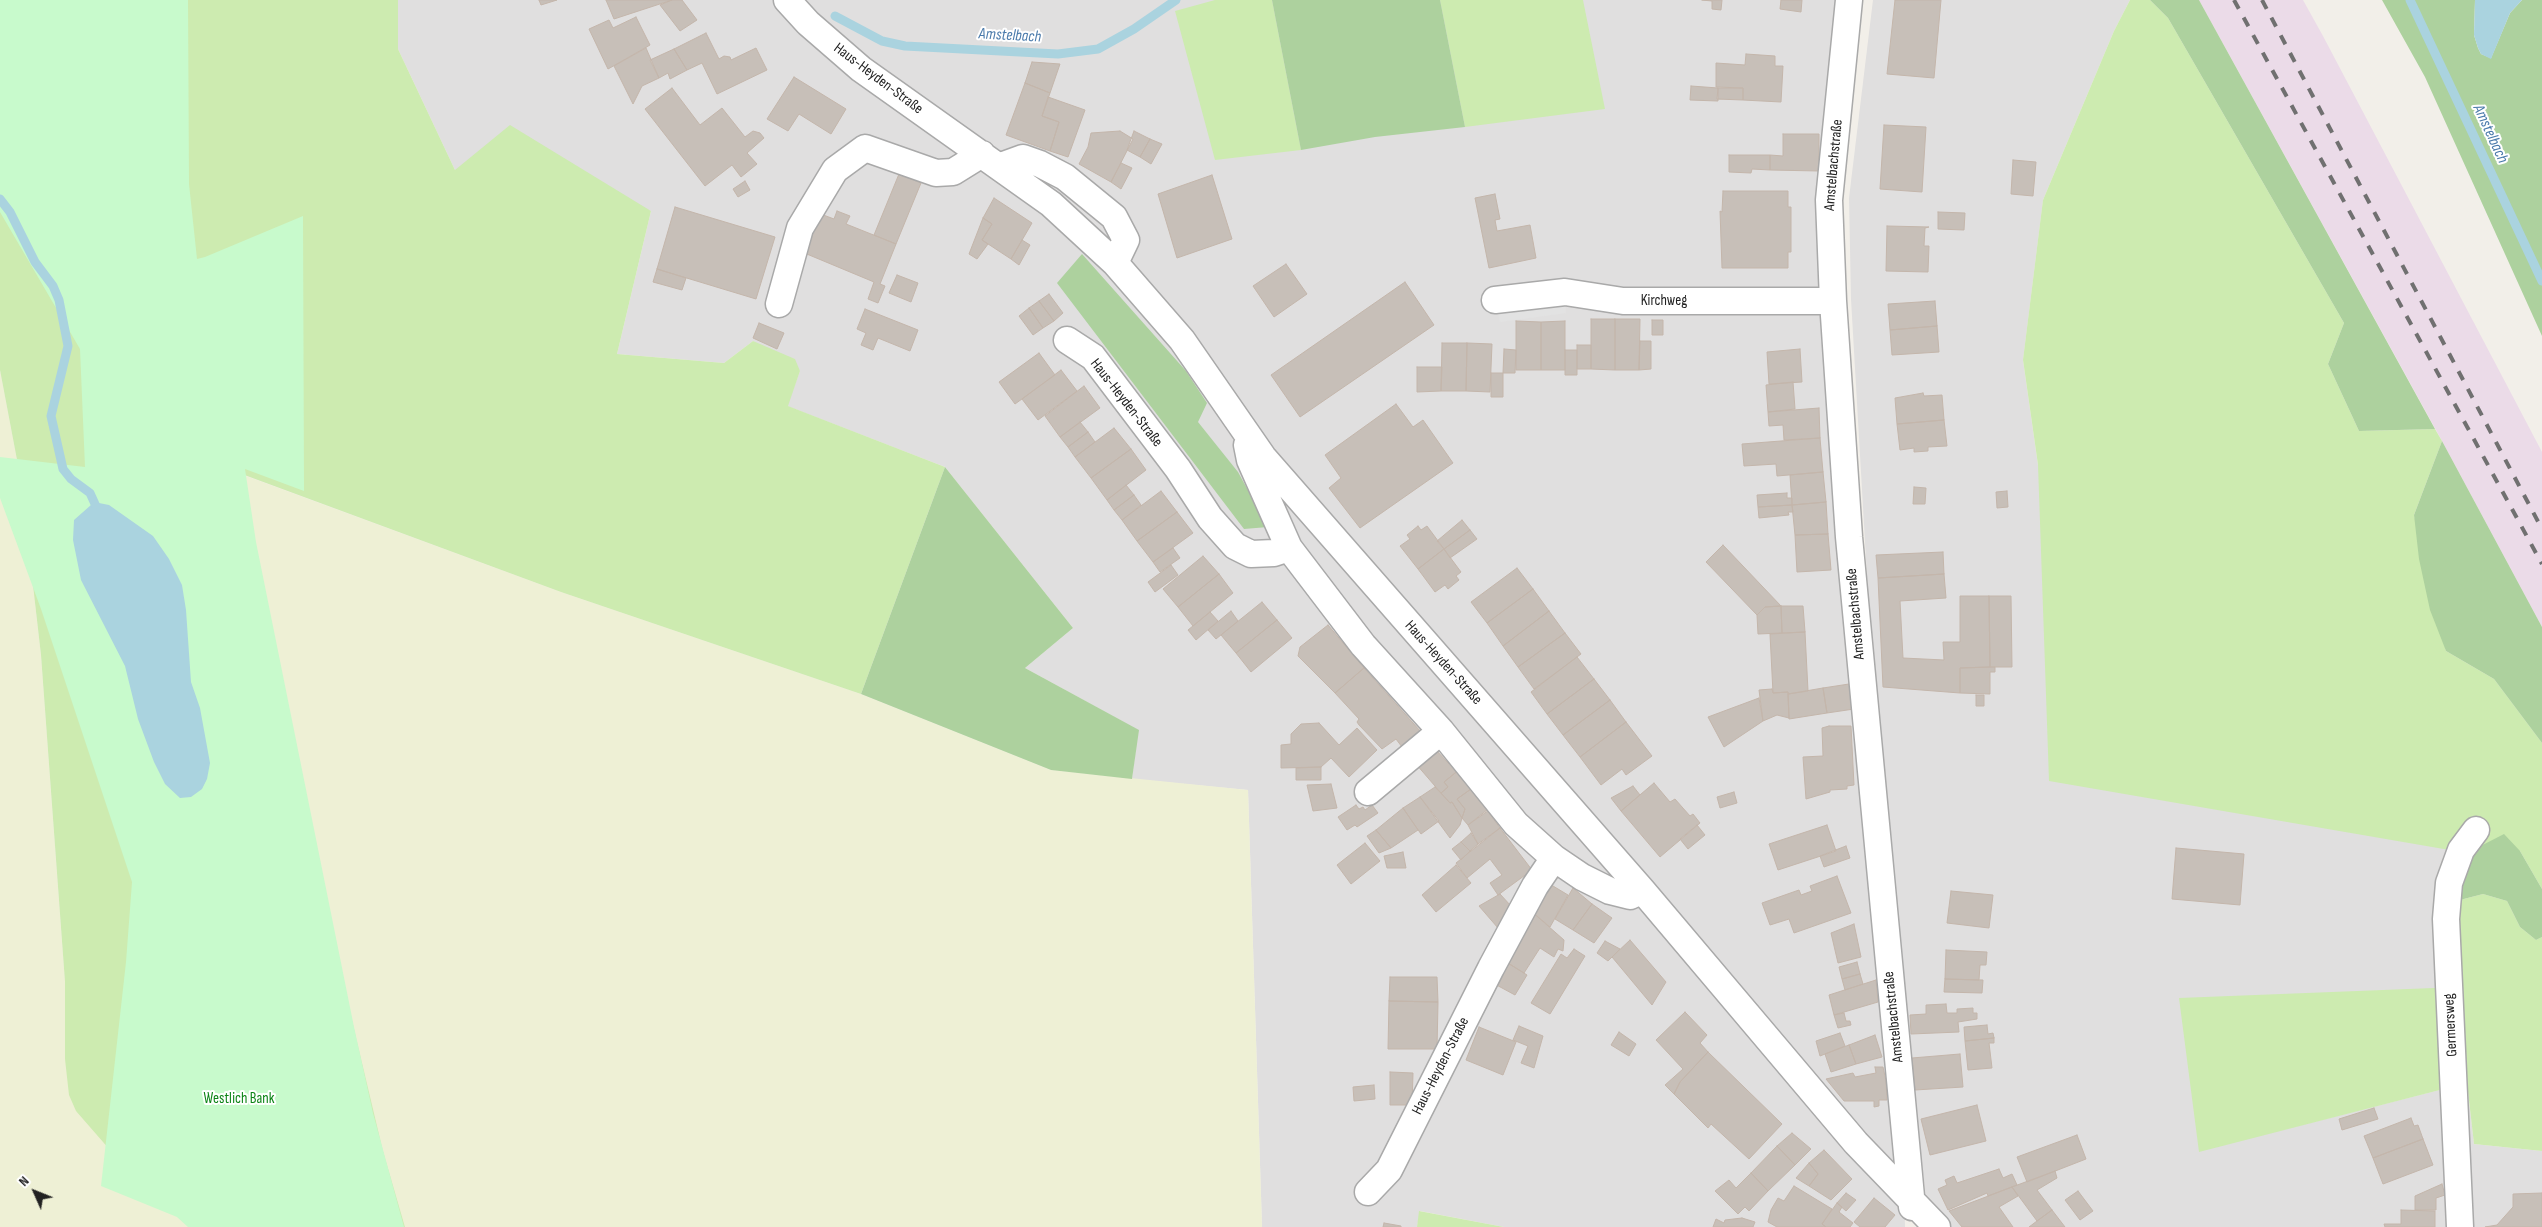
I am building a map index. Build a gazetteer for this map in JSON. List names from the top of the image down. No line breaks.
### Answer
{"streets":{"street":["Haus-Heyden-Straße","Amstelbachstraße","Kirchweg","Germersweg"]},"crossings":[["Haus-Heyden-Straße","Amstelbachstraße"],["Amstelbachstraße","Kirchweg"]],"water":["Amstelbach"],"parks":["Westlich Bank"],"north":"top left"}
